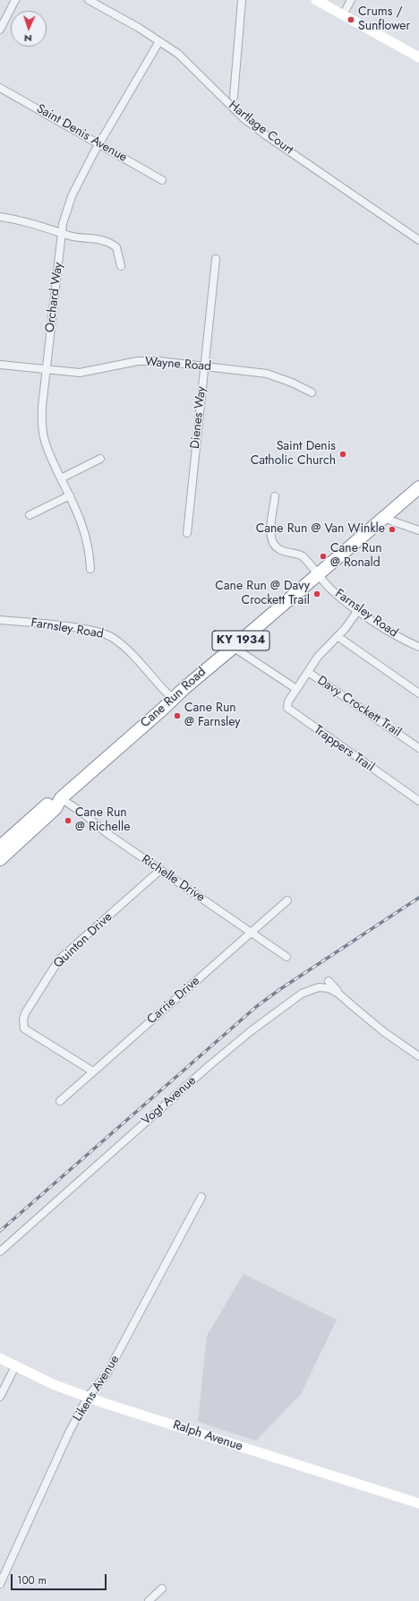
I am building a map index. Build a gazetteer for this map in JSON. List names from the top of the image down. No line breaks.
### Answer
{"streets":{"highway":["KY 1934","Cane Run Road"],"street":["Hartlage Court","Saint Denis Avenue","Orchard Way","Wayne Road","Dienes Way","Farnsley Road","Davy Crockett Trail","Trappers Trail","Richelle Drive","Quinton Drive","Carrie Drive","Vogt Avenue","Likens Avenue","Ralph Avenue"]},"crossings":[["Hartlage Court","Orchard Way"],["Saint Denis Avenue","Orchard Way"],["Orchard Way","Wayne Road"],["Wayne Road","Dienes Way"],["Farnsley Road","Cane Run Road"],["Cane Run Road","Davy Crockett Trail"],["Cane Run Road","Richelle Drive"],["Davy Crockett Trail","Trappers Trail"],["Richelle Drive","Quinton Drive"],["Richelle Drive","Carrie Drive"],["Quinton Drive","Carrie Drive"],["Likens Avenue","Ralph Avenue"]],"places":["Crums / Sunflower","Saint Denis Catholic Church","Cane Run @ Van Winkle","Cane Run @ Ronald","Cane Run @ Davy Crockett Trail","Cane Run @ Farnsley","Cane Run @ Richelle"],"scale_bar":"100 m","north":"bottom"}
